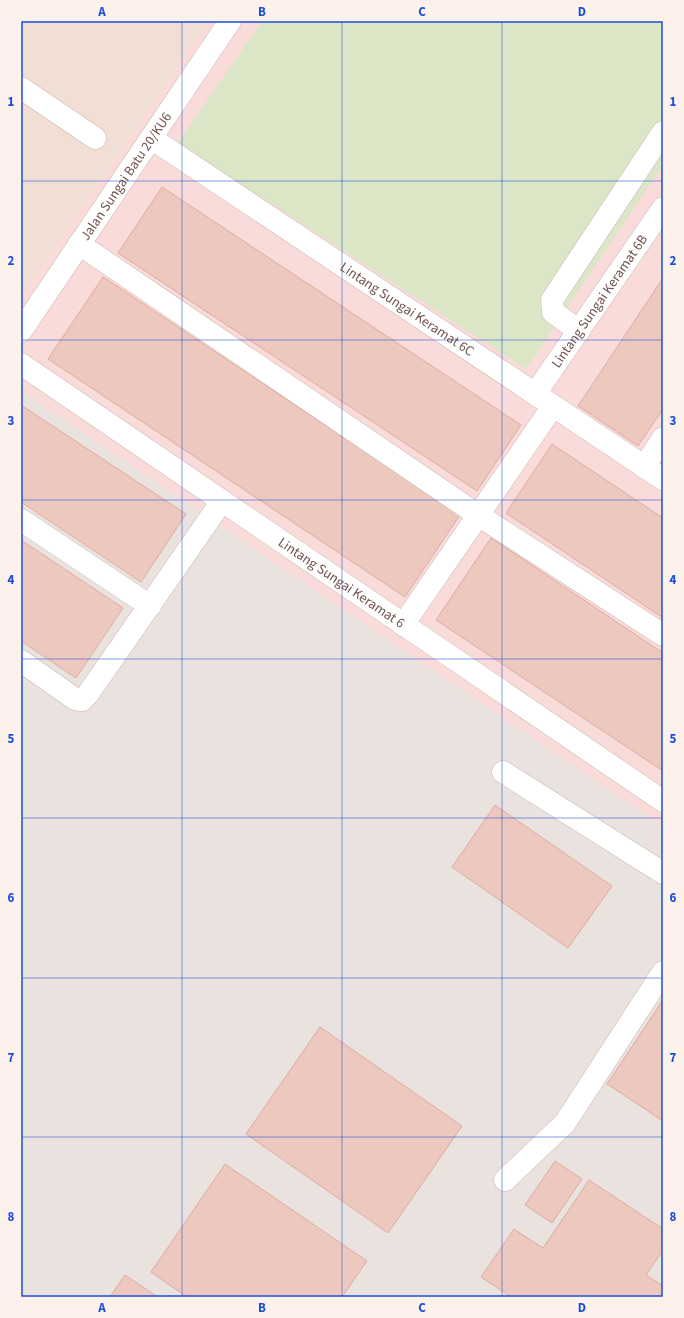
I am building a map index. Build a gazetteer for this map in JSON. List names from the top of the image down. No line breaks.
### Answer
{"streets":{"street":["Jalan Sungai Batu 20/KU6","Lintang Sungai Keramat 6B","Lintang Sungai Keramat 6C","Lintang Sungai Keramat 6"]},"crossings":[["Jalan Sungai Batu 20/KU6","Lintang Sungai Keramat 6C"],["Lintang Sungai Keramat 6B","Lintang Sungai Keramat 6C"],["Lintang Sungai Keramat 6B","Lintang Sungai Keramat 6"]],"grid":{"columns":["A","B","C","D"],"rows":["1","2","3","4","5","6","7","8"]}}
